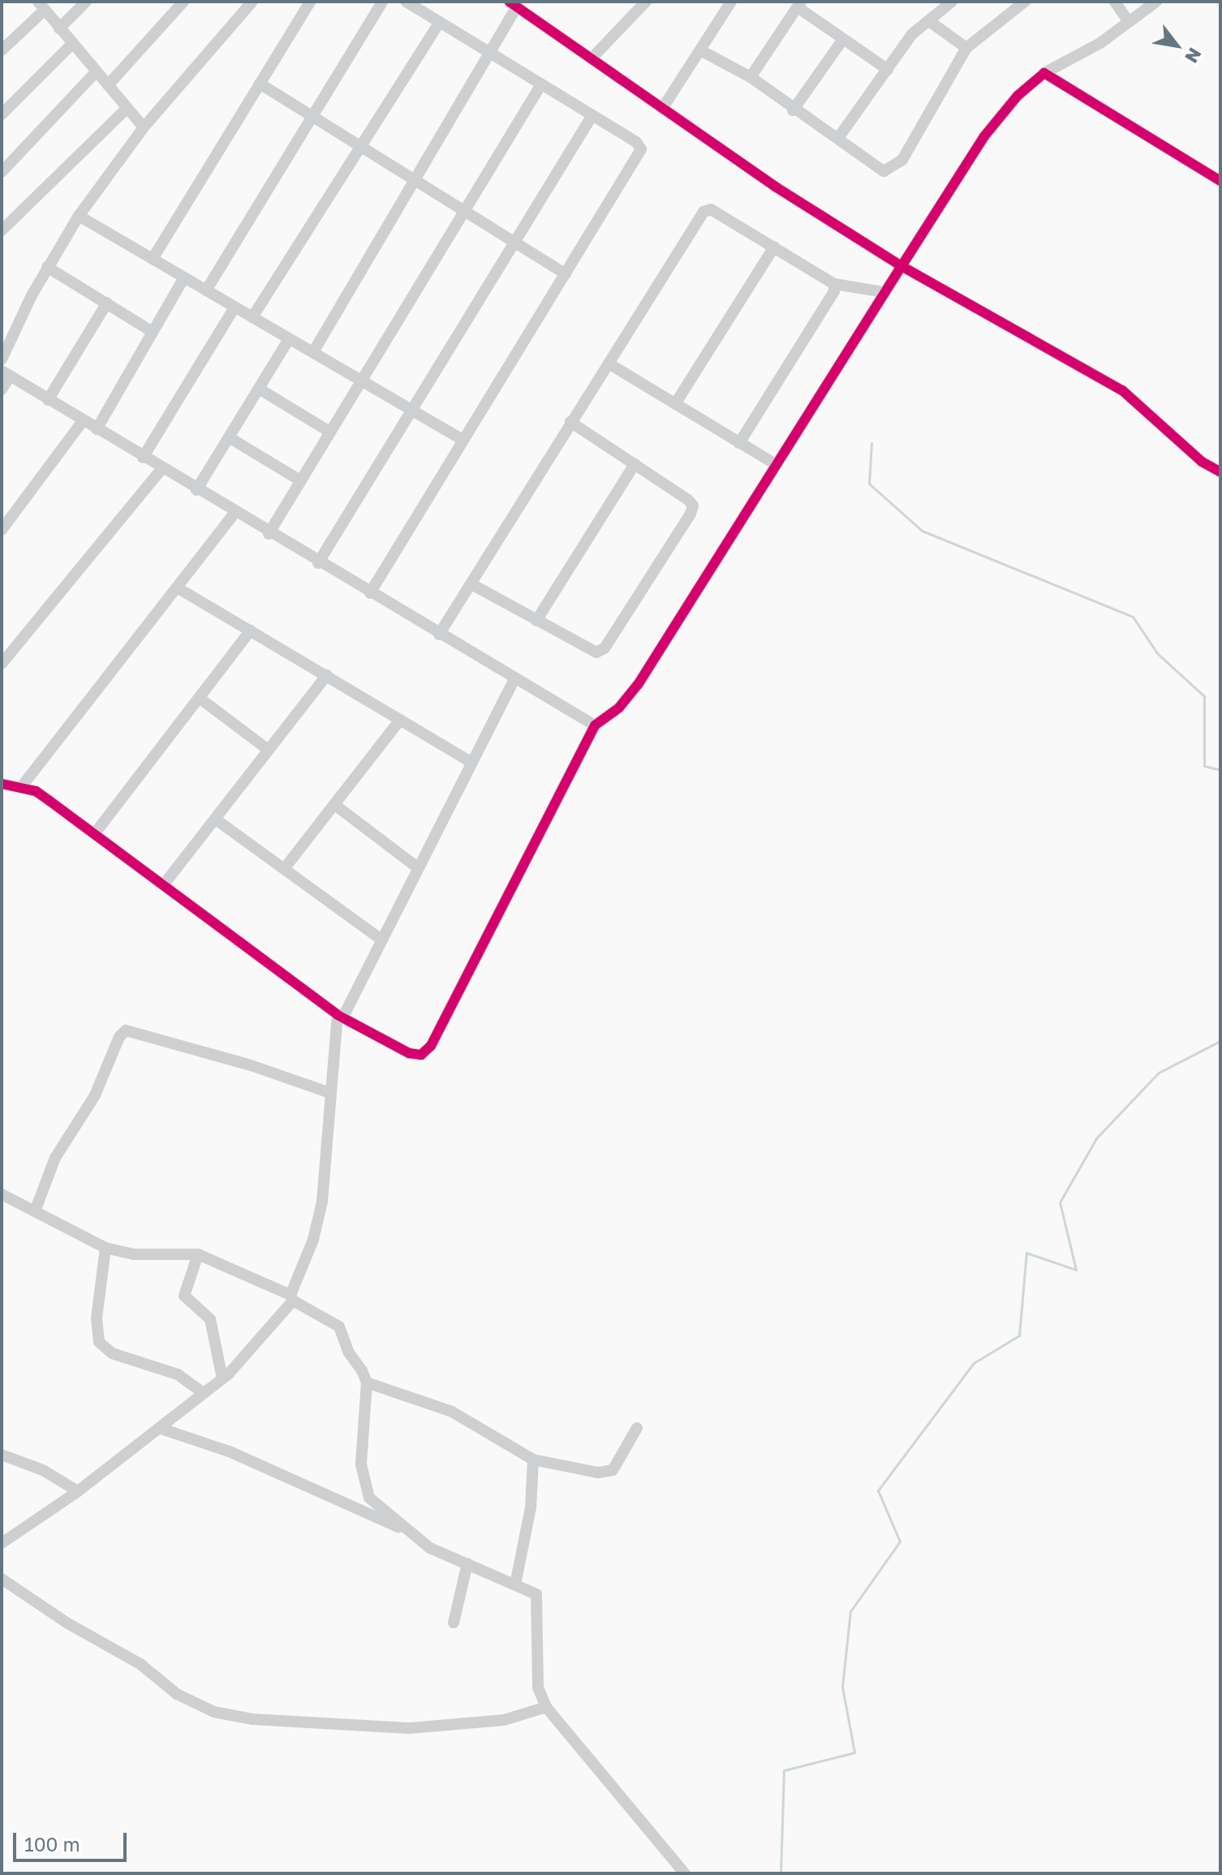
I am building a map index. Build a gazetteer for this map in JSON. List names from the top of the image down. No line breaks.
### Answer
{"scale_bar":"100 m","north":"bottom right"}
